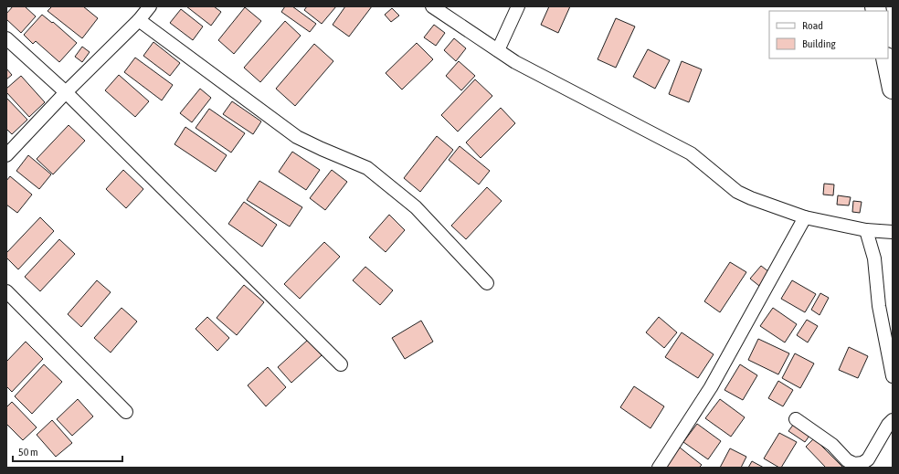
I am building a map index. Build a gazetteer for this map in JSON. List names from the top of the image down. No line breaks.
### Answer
{"legend":["Road","Building"],"scale_bar":"50 m"}
